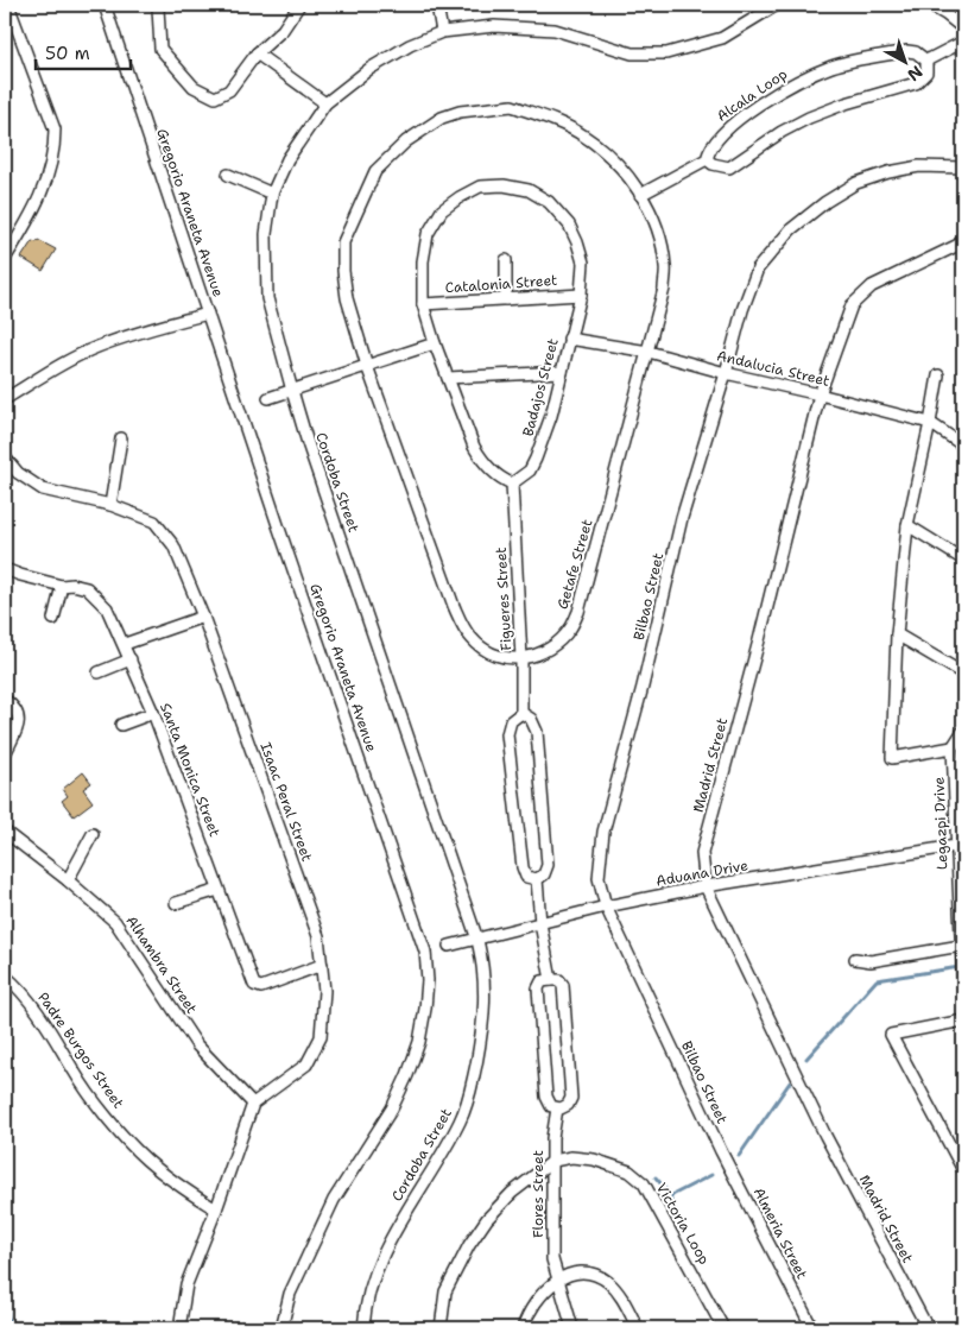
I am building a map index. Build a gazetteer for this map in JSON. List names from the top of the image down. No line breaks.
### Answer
{"streets":{"street":["Alcala Loop","Gregorio Araneta Avenue","Catalonia Street","Andalucia Street","Badajos Street","Cordoba Street","Getafe Street","Bilbao Street","Figueres Street","Madrid Street","Santa Monica Street","Isaac Peral Street","Legazpi Drive","Aduana Drive","Alhambra Street","Padre Burgos Street","Flores Street","Victoria Loop","Almeria Street"]},"crossings":[["Catalonia Street","Badajos Street"],["Andalucia Street","Badajos Street"],["Andalucia Street","Getafe Street"],["Andalucia Street","Bilbao Street"],["Andalucia Street","Madrid Street"],["Badajos Street","Figueres Street"],["Cordoba Street","Aduana Drive"],["Getafe Street","Figueres Street"],["Bilbao Street","Aduana Drive"],["Bilbao Street","Almeria Street"],["Madrid Street","Aduana Drive"],["Santa Monica Street","Isaac Peral Street"],["Isaac Peral Street","Alhambra Street"],["Legazpi Drive","Aduana Drive"],["Aduana Drive","Flores Street"],["Flores Street","Victoria Loop"]],"scale_bar":"50 m","north":"bottom right"}
